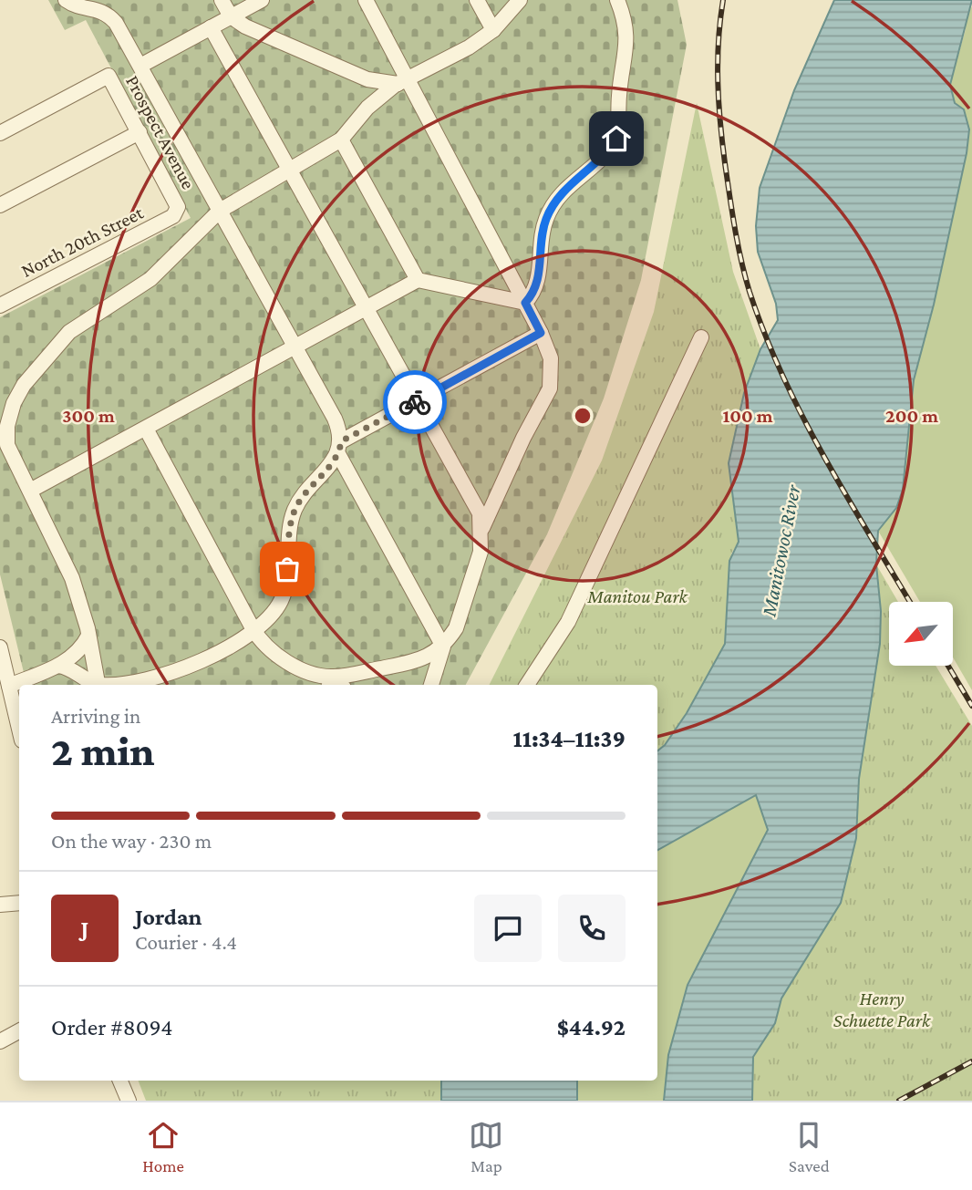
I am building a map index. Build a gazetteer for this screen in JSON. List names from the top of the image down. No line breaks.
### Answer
{"streets":{"street":["Prospect Avenue","North 20th Street"]},"crossings":[["Prospect Avenue","North 20th Street"]],"water":["Manitowoc River"],"parks":["Manitou Park","Henry Schuette Park"],"north":"bottom left","page":{"heading":["2 min","Arriving in","11:34–11:39"],"panel":["Jordan","Courier · 4.4","Order #8094","$44.92"],"bar":"On the way · 230 m","round":"J","tabs":["Home","Map","Saved"]},"rings":["100 m","200 m","300 m"]}
